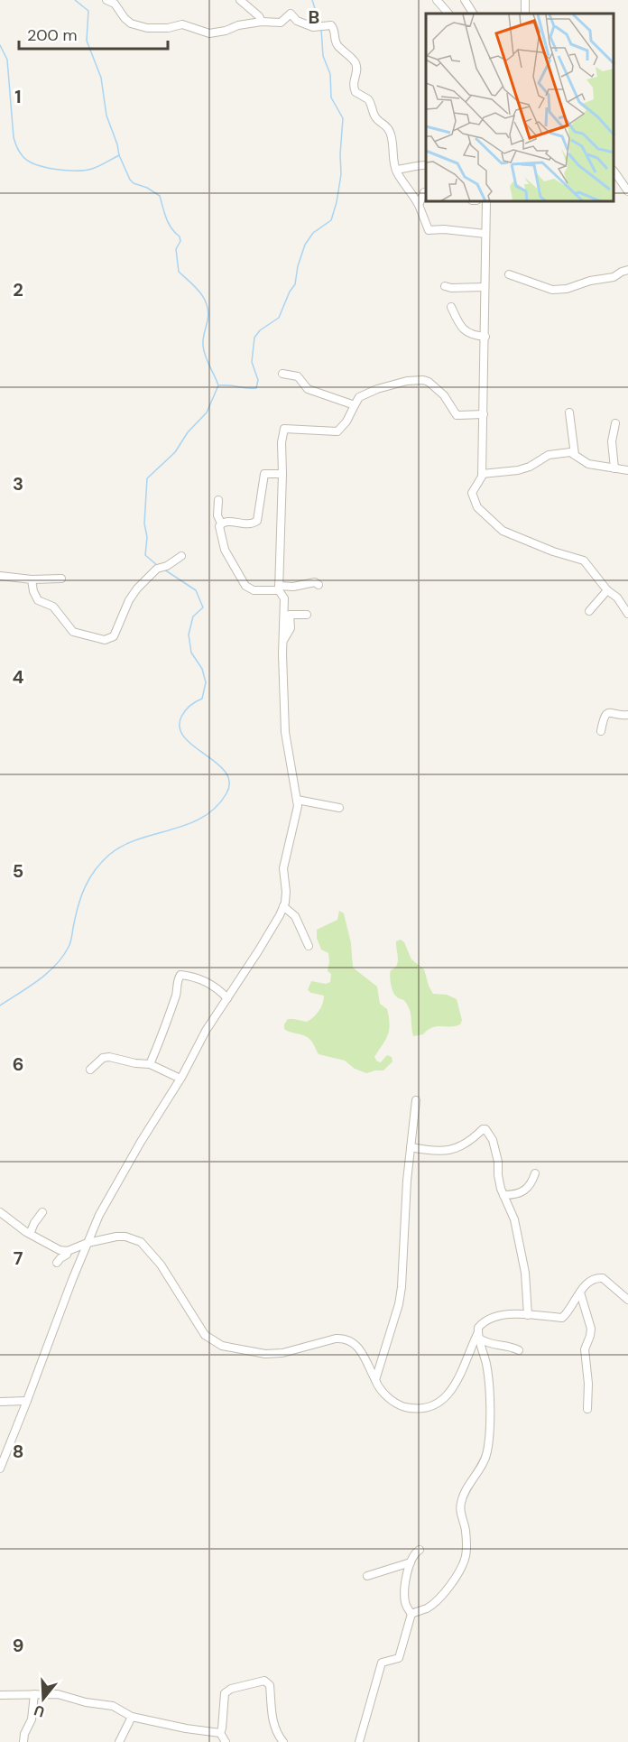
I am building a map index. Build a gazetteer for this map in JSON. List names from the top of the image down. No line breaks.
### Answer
{"scale_bar":"200 m","north":"bottom","grid":{"columns":["B"],"rows":["1","2","3","4","5","6","7","8","9"]}}
